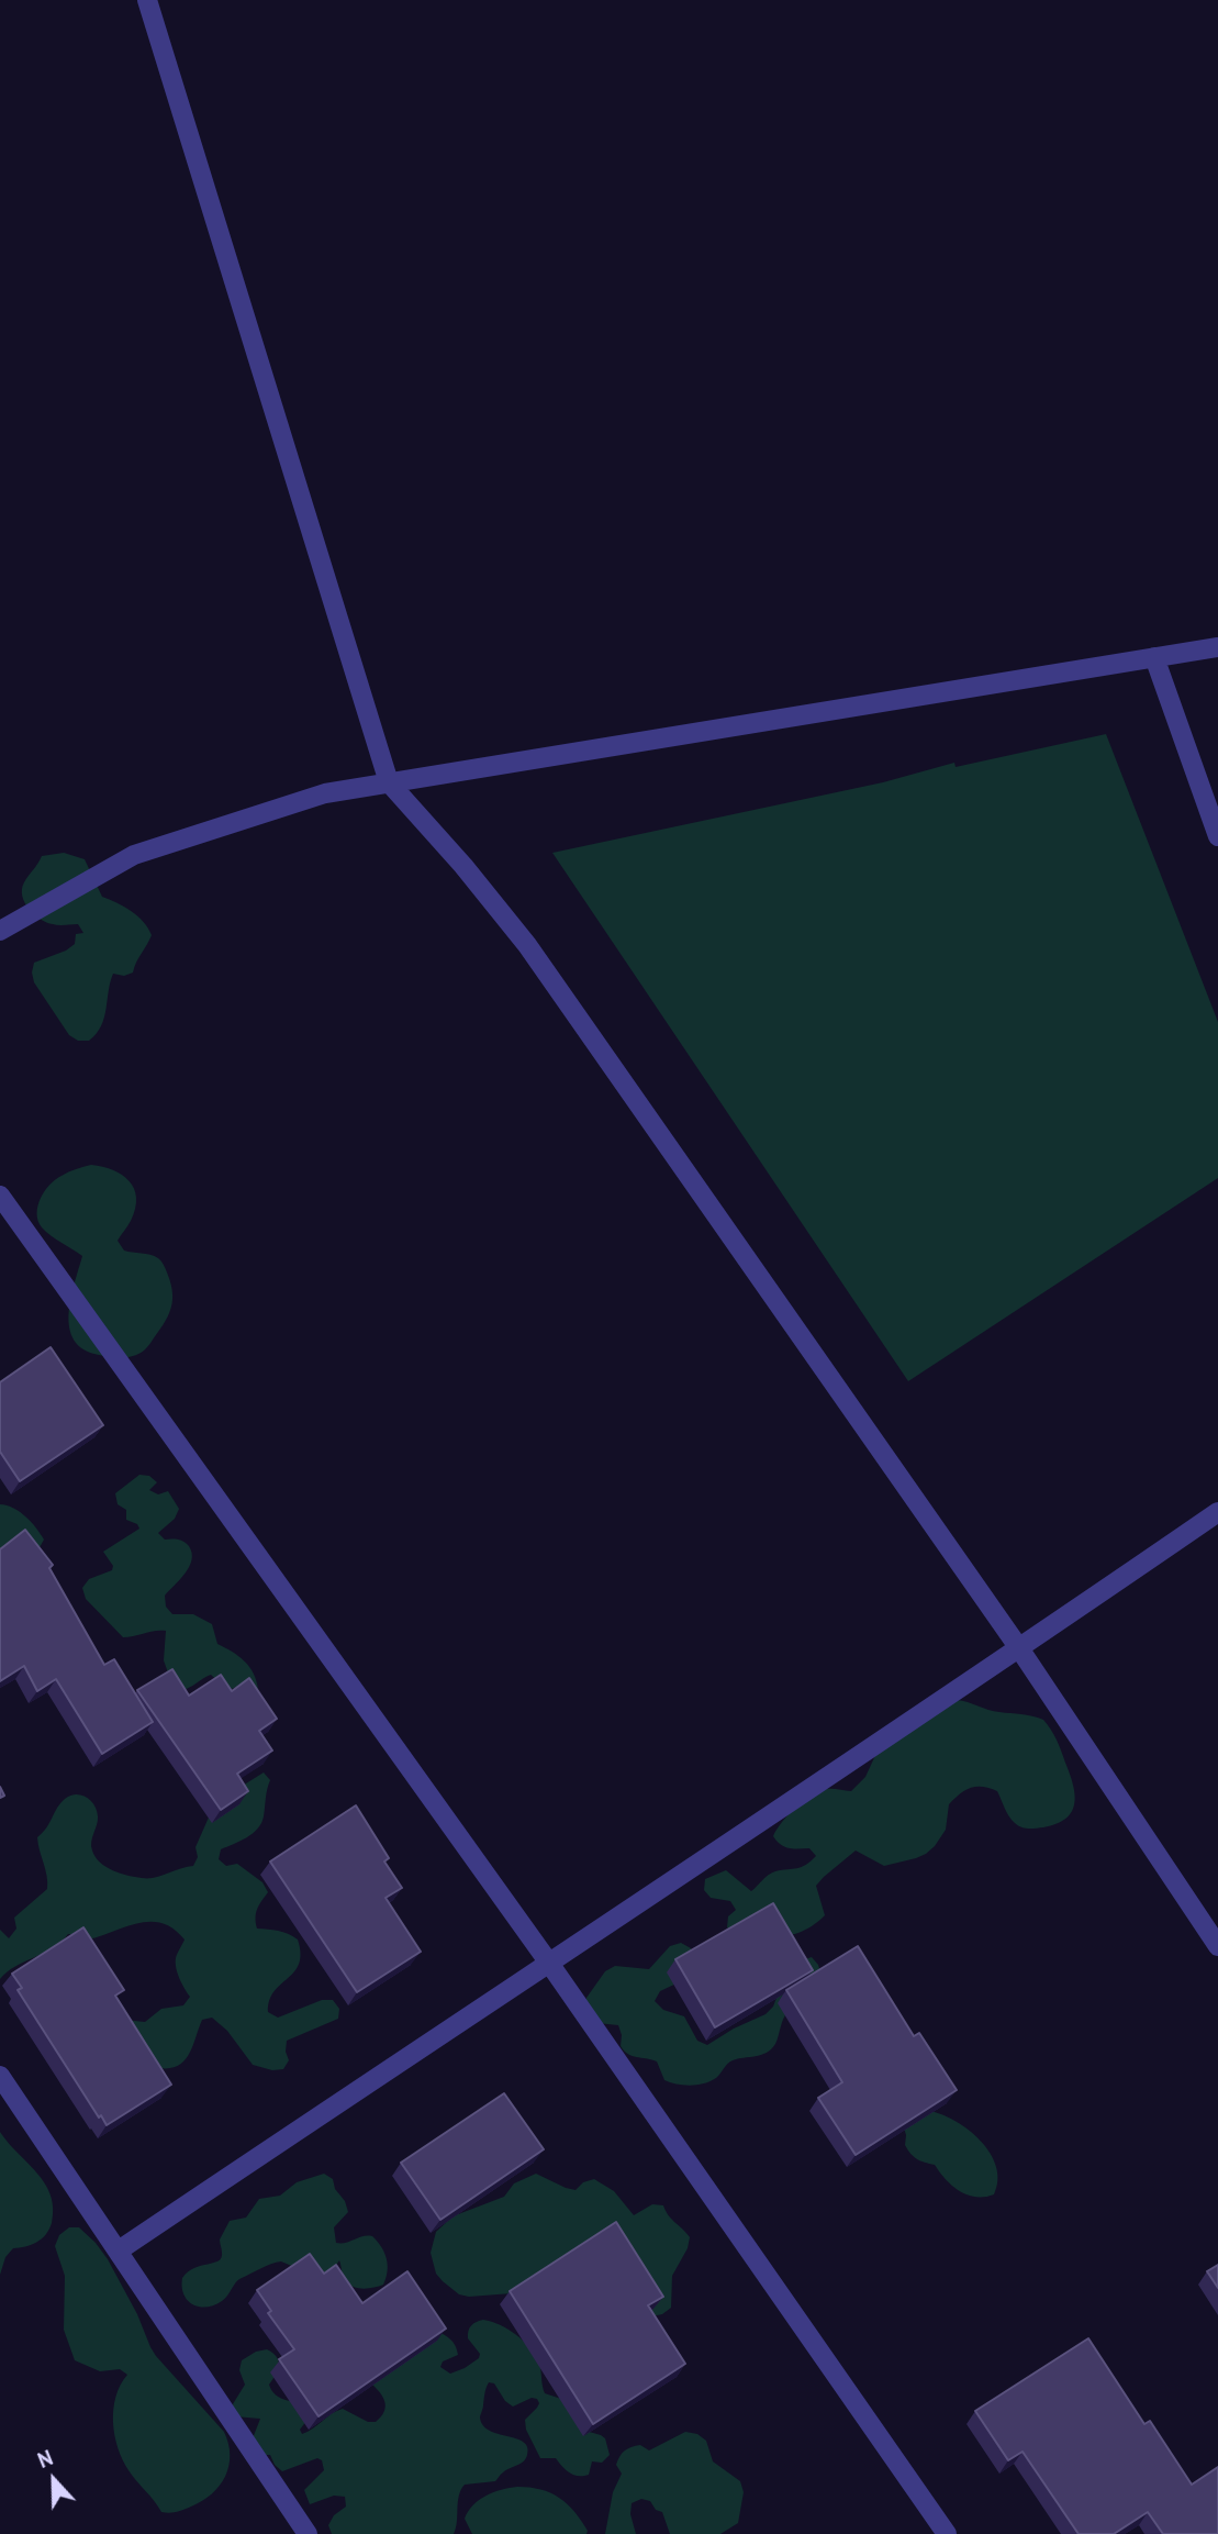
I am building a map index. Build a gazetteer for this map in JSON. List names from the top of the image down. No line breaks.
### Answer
{"north":"top"}
